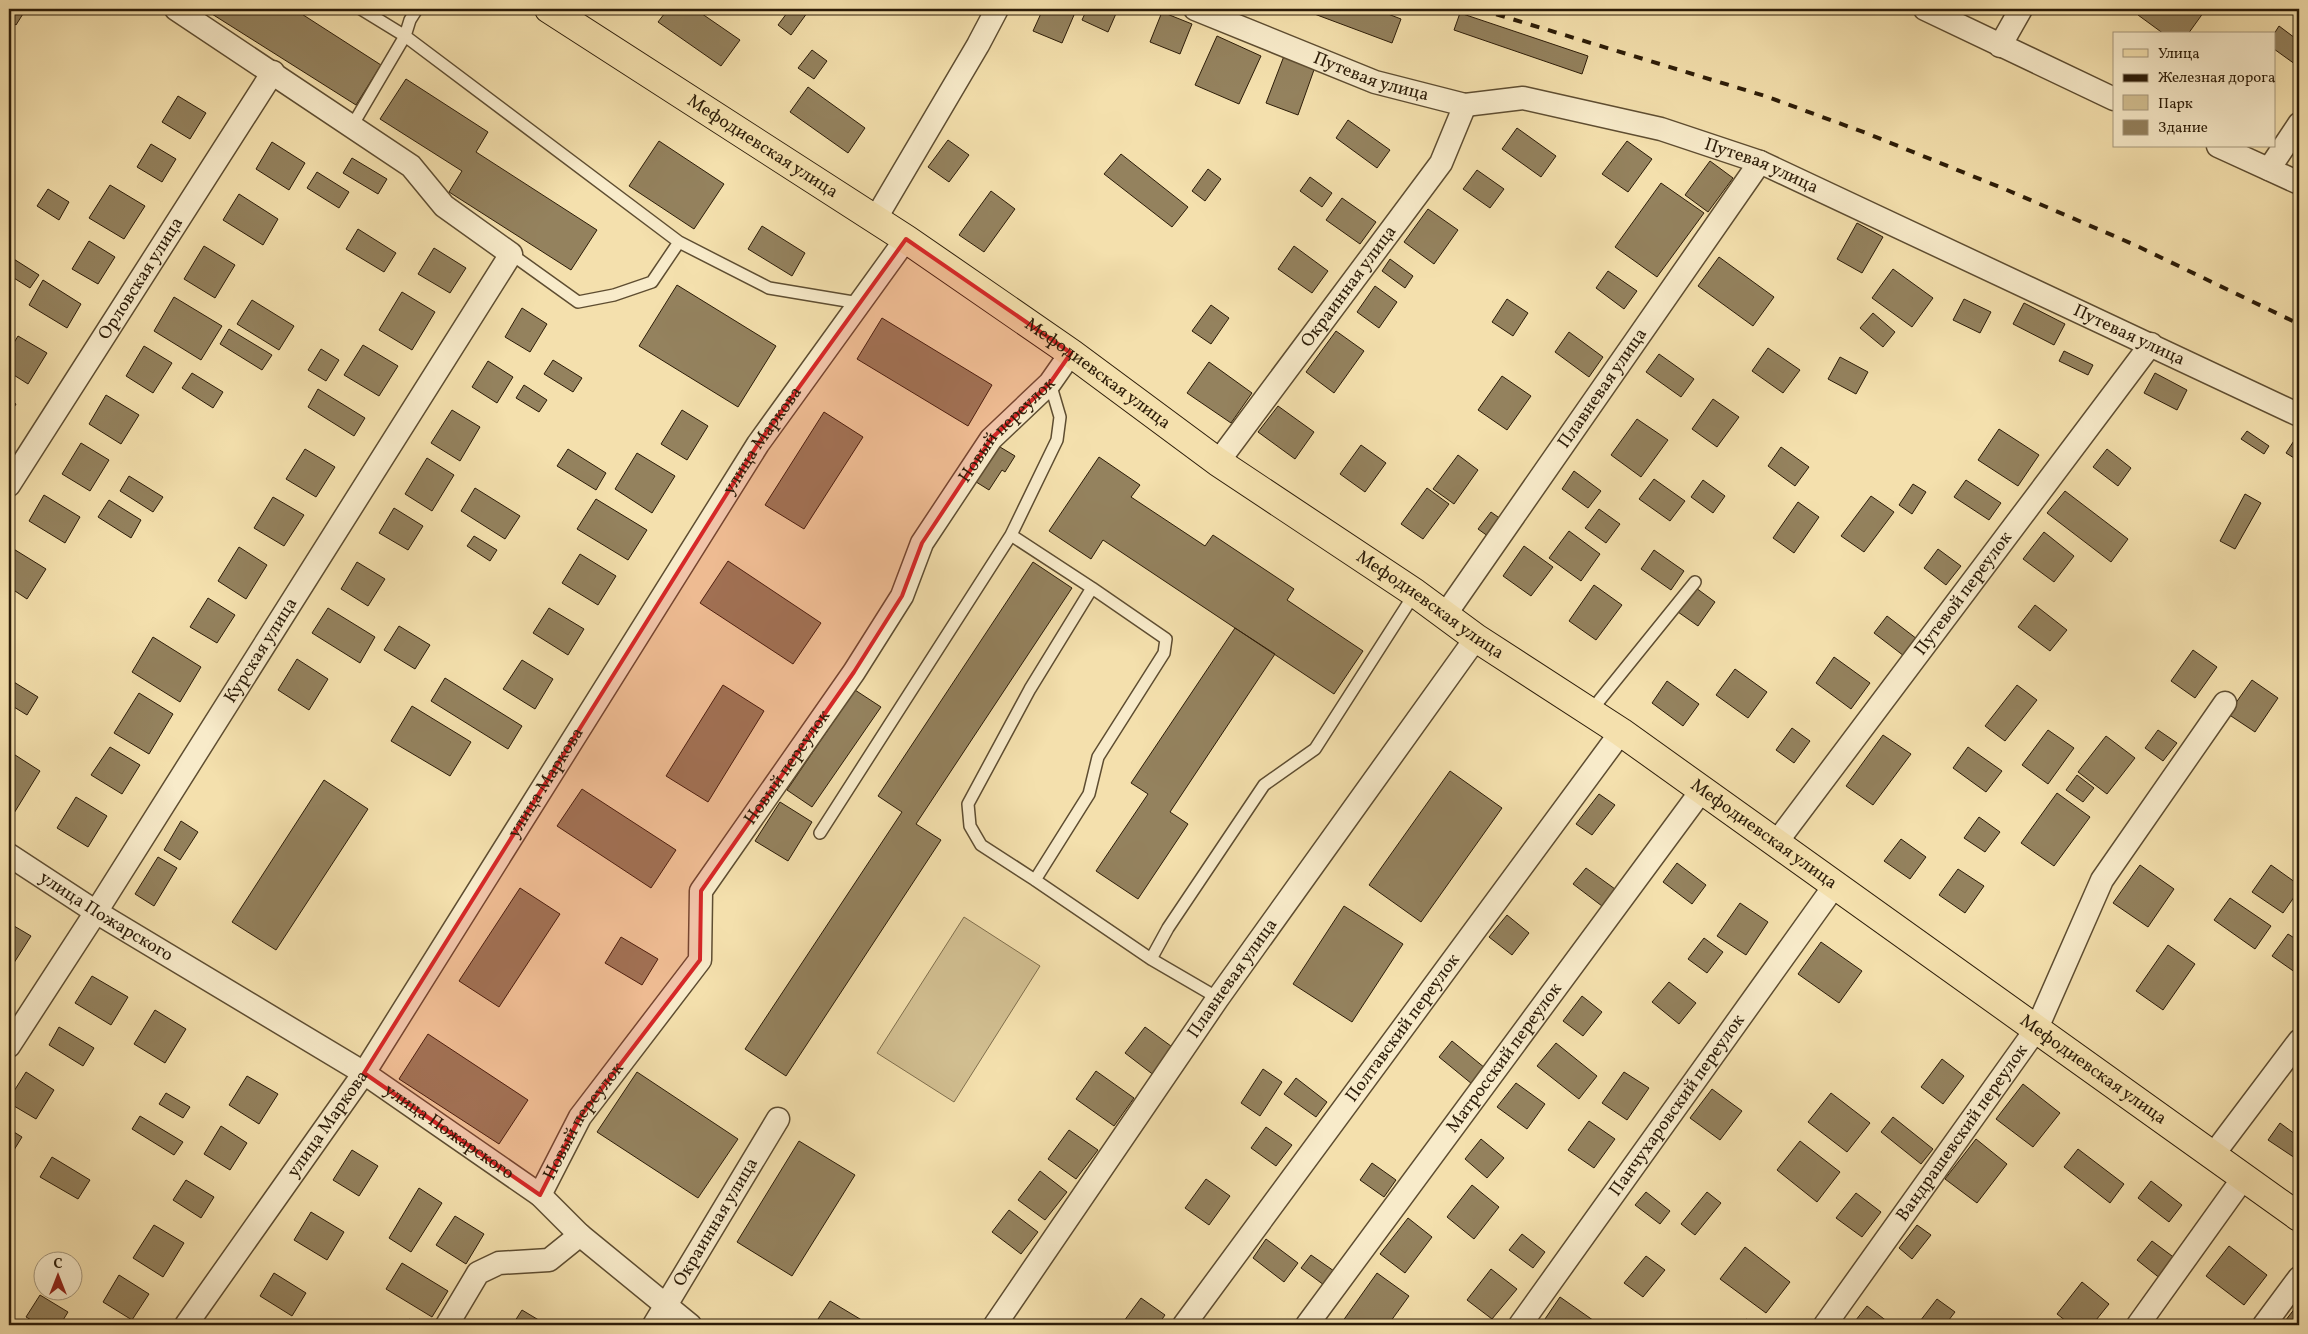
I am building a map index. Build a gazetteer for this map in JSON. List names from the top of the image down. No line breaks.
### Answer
{"streets":{"main road":["Мефодиевская улица"],"street":["Путевая улица","Орловская улица","Окраинная улица","Плавневая улица","Новый переулок","улица Маркова","Путевой переулок","Курская улица","улица Пожарского","Полтавский переулок","Матросский переулок","Панчухаровский переулок","Вандрашевский переулок"]},"crossings":[["Путевая улица","Окраинная улица"],["Путевая улица","Плавневая улица"],["Путевая улица","Путевой переулок"],["Мефодиевская улица","Окраинная улица"],["Мефодиевская улица","Плавневая улица"],["Мефодиевская улица","Новый переулок"],["Мефодиевская улица","улица Маркова"],["Мефодиевская улица","Путевой переулок"],["Мефодиевская улица","Полтавский переулок"],["Мефодиевская улица","Матросский переулок"],["Мефодиевская улица","Панчухаровский переулок"],["Мефодиевская улица","Вандрашевский переулок"],["Окраинная улица","улица Пожарского"],["Новый переулок","улица Пожарского"],["улица Маркова","улица Пожарского"],["Курская улица","улица Пожарского"]],"legend":["Улица","Железная дорога","Парк","Здание"],"north":"top"}
